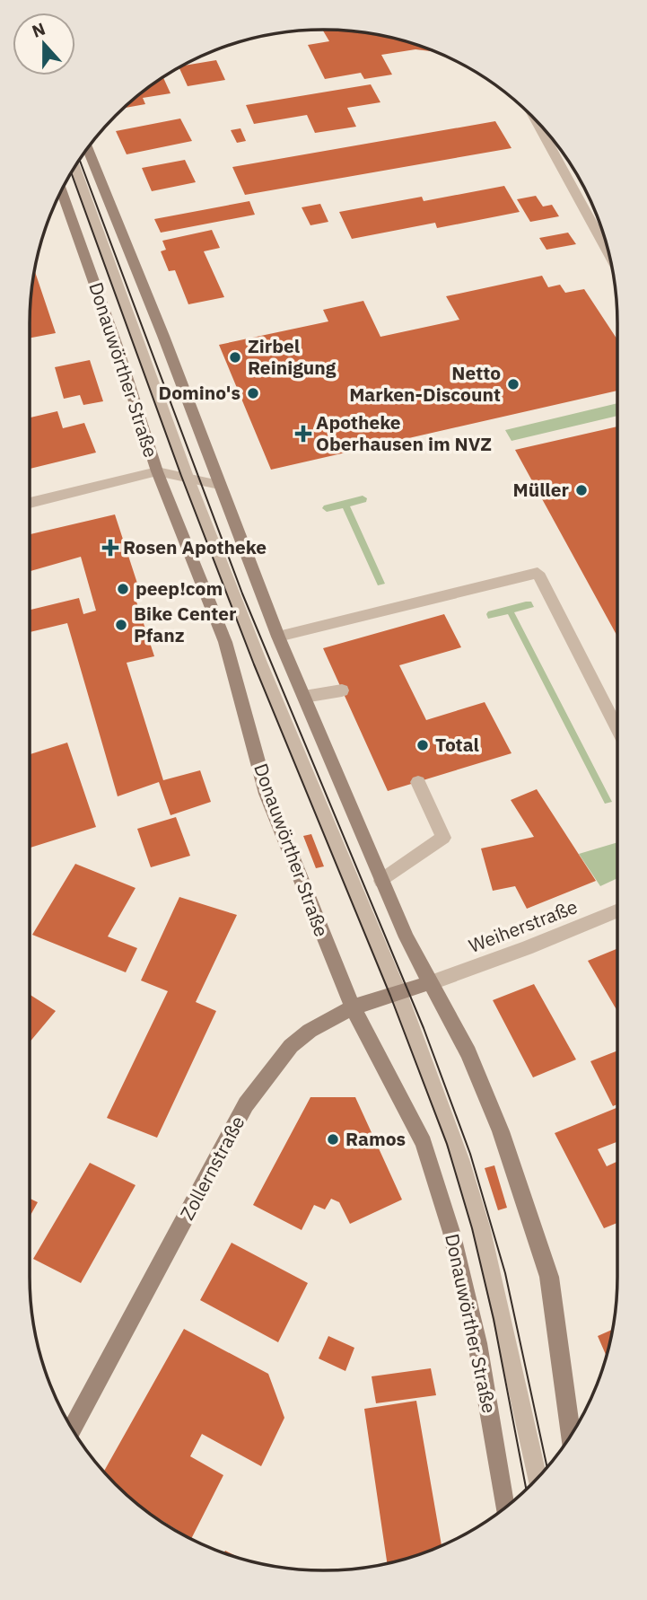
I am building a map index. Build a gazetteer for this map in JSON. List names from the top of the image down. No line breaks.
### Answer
{"streets":{"main road":["Donauwörther Straße","Zollernstraße"],"street":["Weiherstraße"]},"crossings":[["Donauwörther Straße","Zollernstraße"],["Weiherstraße","Zollernstraße"]],"places":{"other":["Zirbel Reinigung","Netto Marken-Discount","Domino's","Müller","peep!com","Bike Center Pfanz","Total","Ramos"],"health":["Apotheke Oberhausen im NVZ","Rosen Apotheke"]},"north":"top"}
